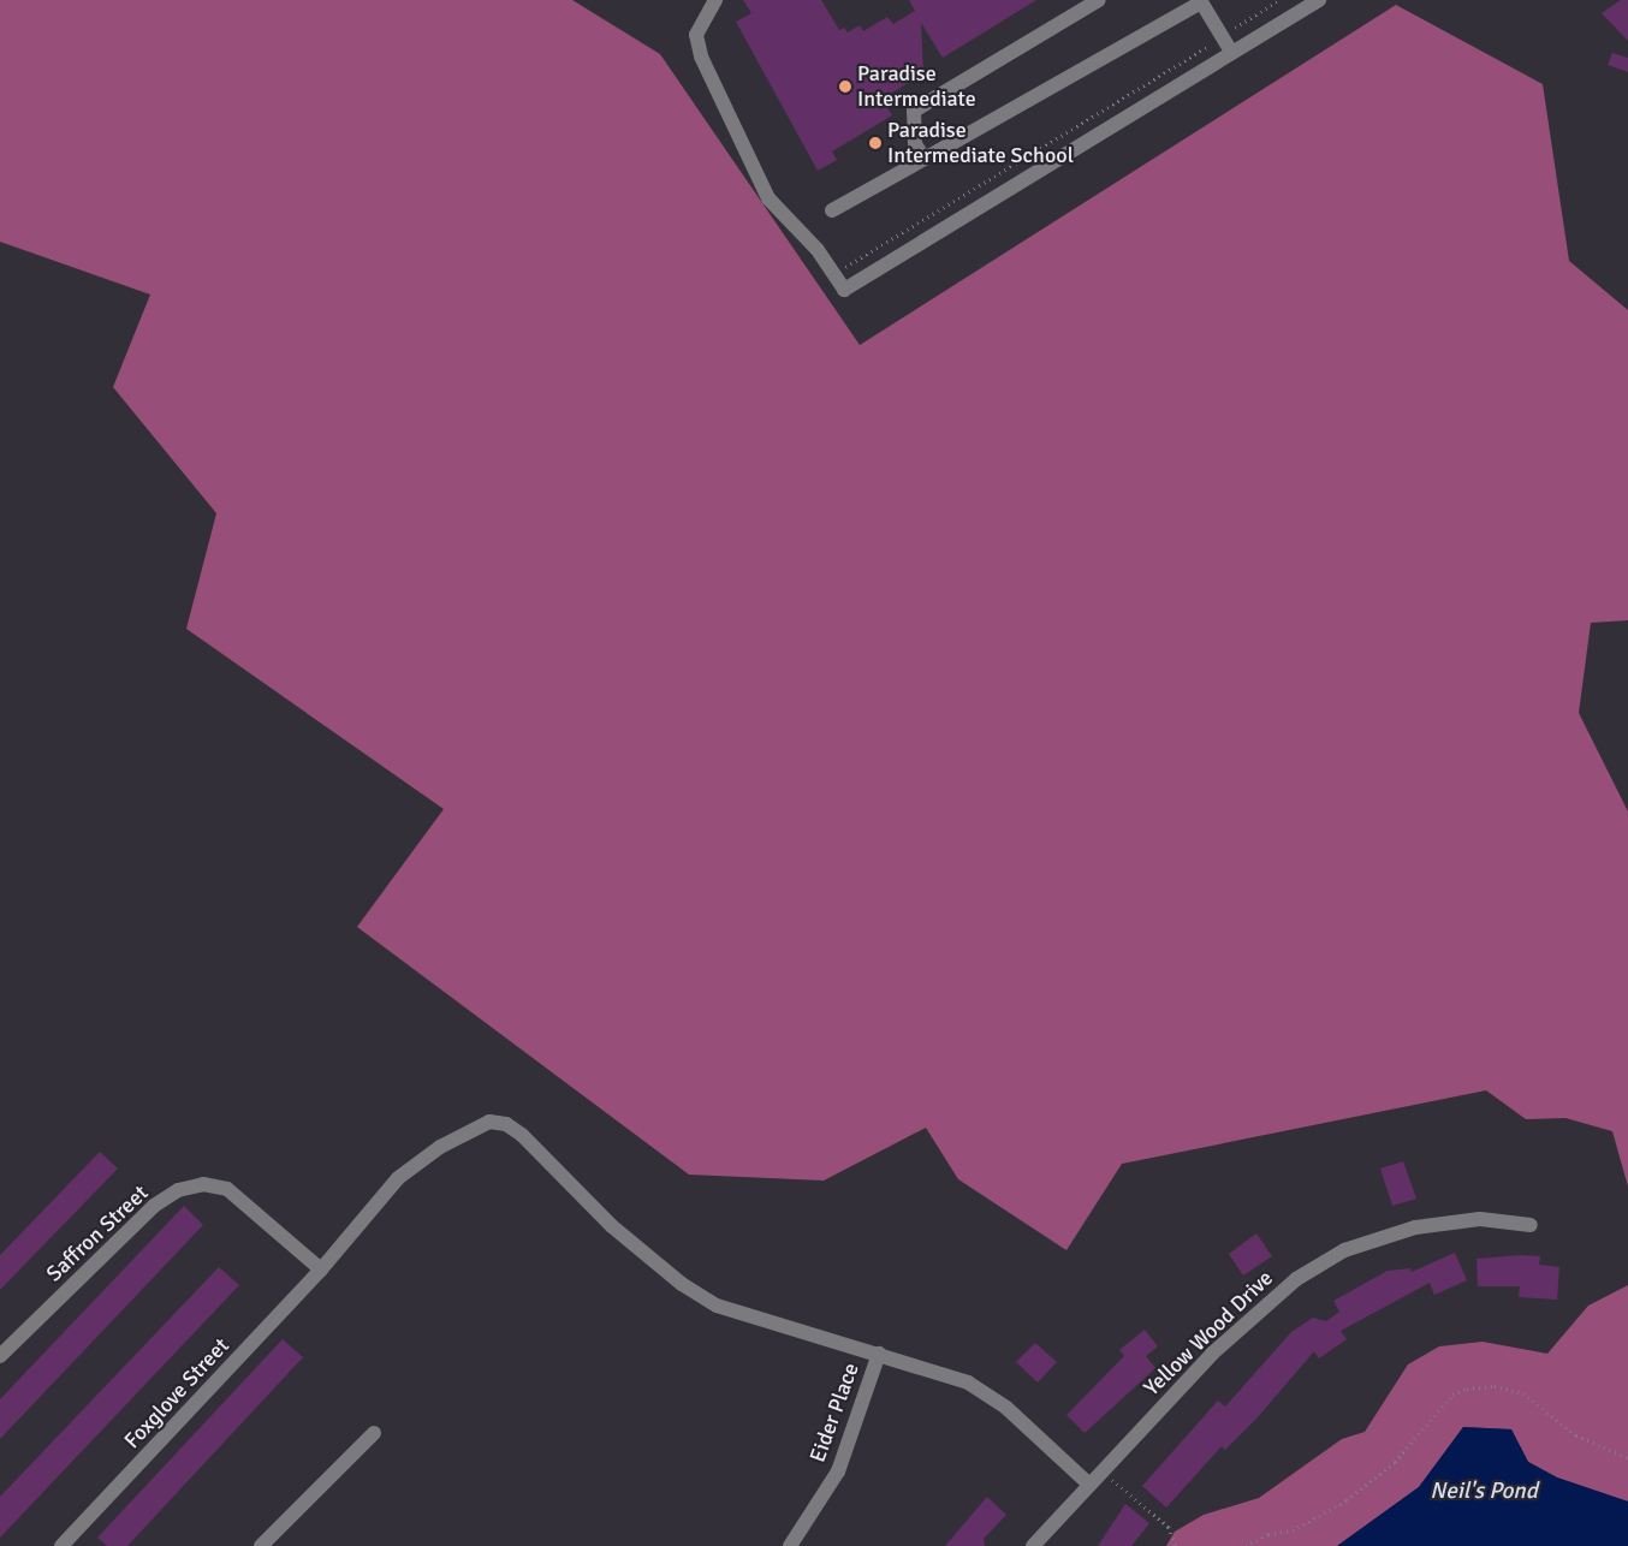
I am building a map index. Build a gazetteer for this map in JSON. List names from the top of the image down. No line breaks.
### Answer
{"streets":{"street":["Saffron Street","Yellow Wood Drive","Foxglove Street","Eider Place"]},"crossings":[["Saffron Street","Foxglove Street"],["Foxglove Street","Eider Place"]],"water":["Neil's Pond"],"places":["Paradise Intermediate","Paradise Intermediate School"]}
